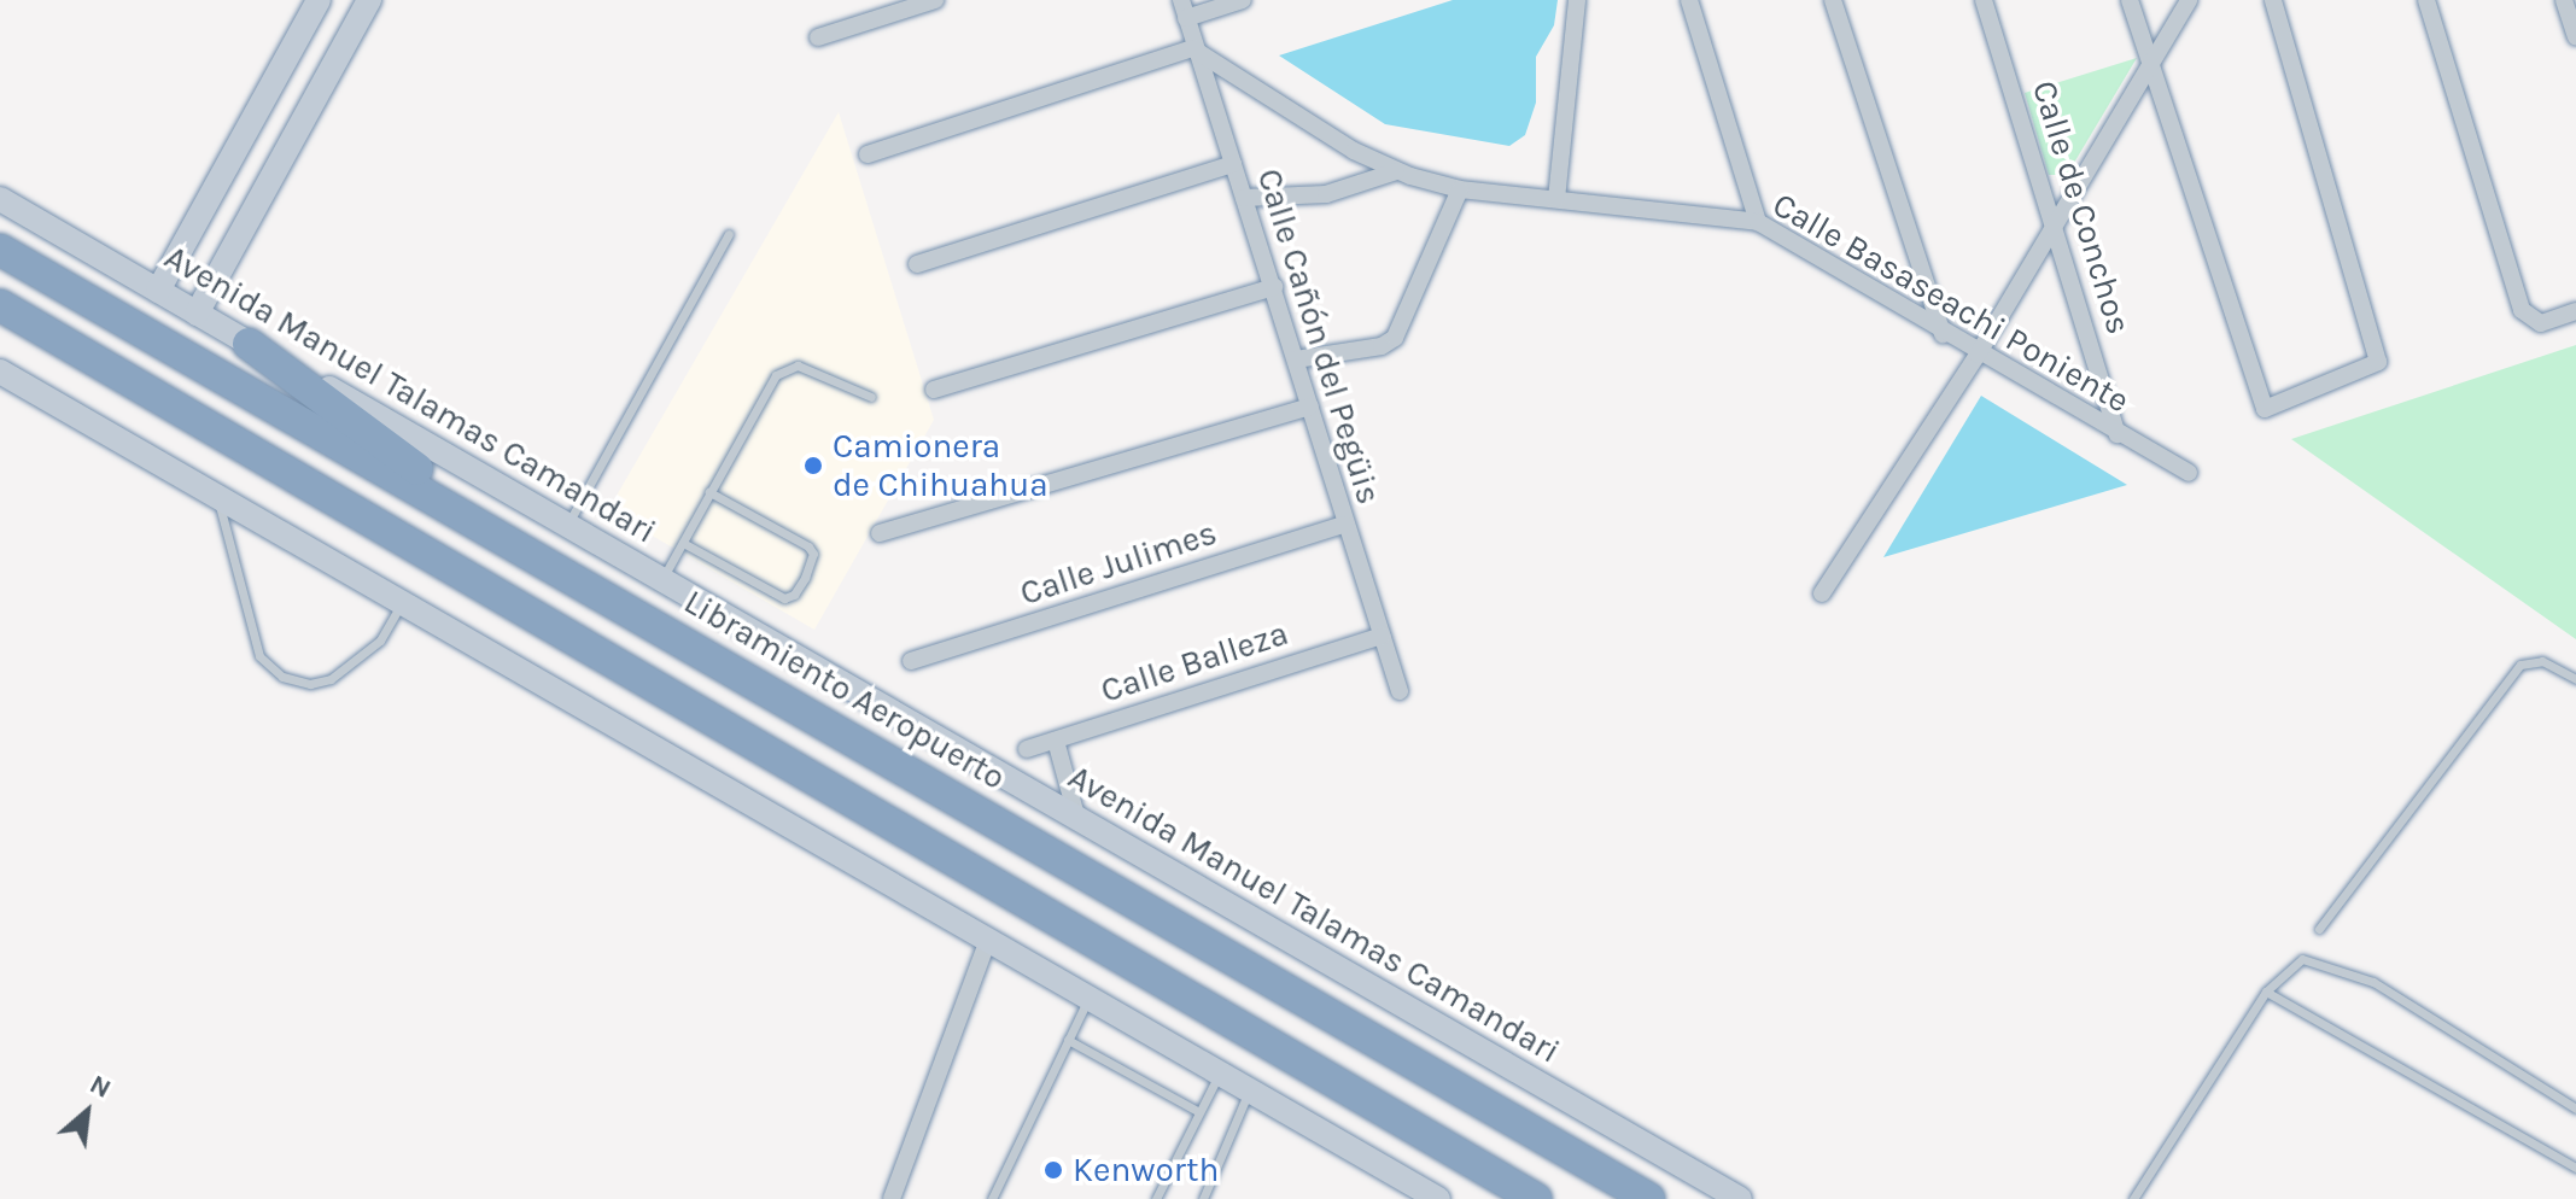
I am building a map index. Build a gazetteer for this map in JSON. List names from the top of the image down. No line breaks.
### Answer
{"streets":{"highway":["Libramiento Aeropuerto"],"main road":["Avenida Manuel Talamas Camandari"],"street":["Calle de Conchos","Calle Basaseachi Poniente","Calle Cañón del Pegüis","Calle Julimes","Calle Balleza"]},"crossings":[["Calle de Conchos","Calle Basaseachi Poniente"],["Calle Basaseachi Poniente","Calle Cañón del Pegüis"],["Calle Cañón del Pegüis","Calle Julimes"],["Calle Cañón del Pegüis","Calle Balleza"]],"places":["Camionera de Chihuahua","Kenworth"],"north":"top right"}
